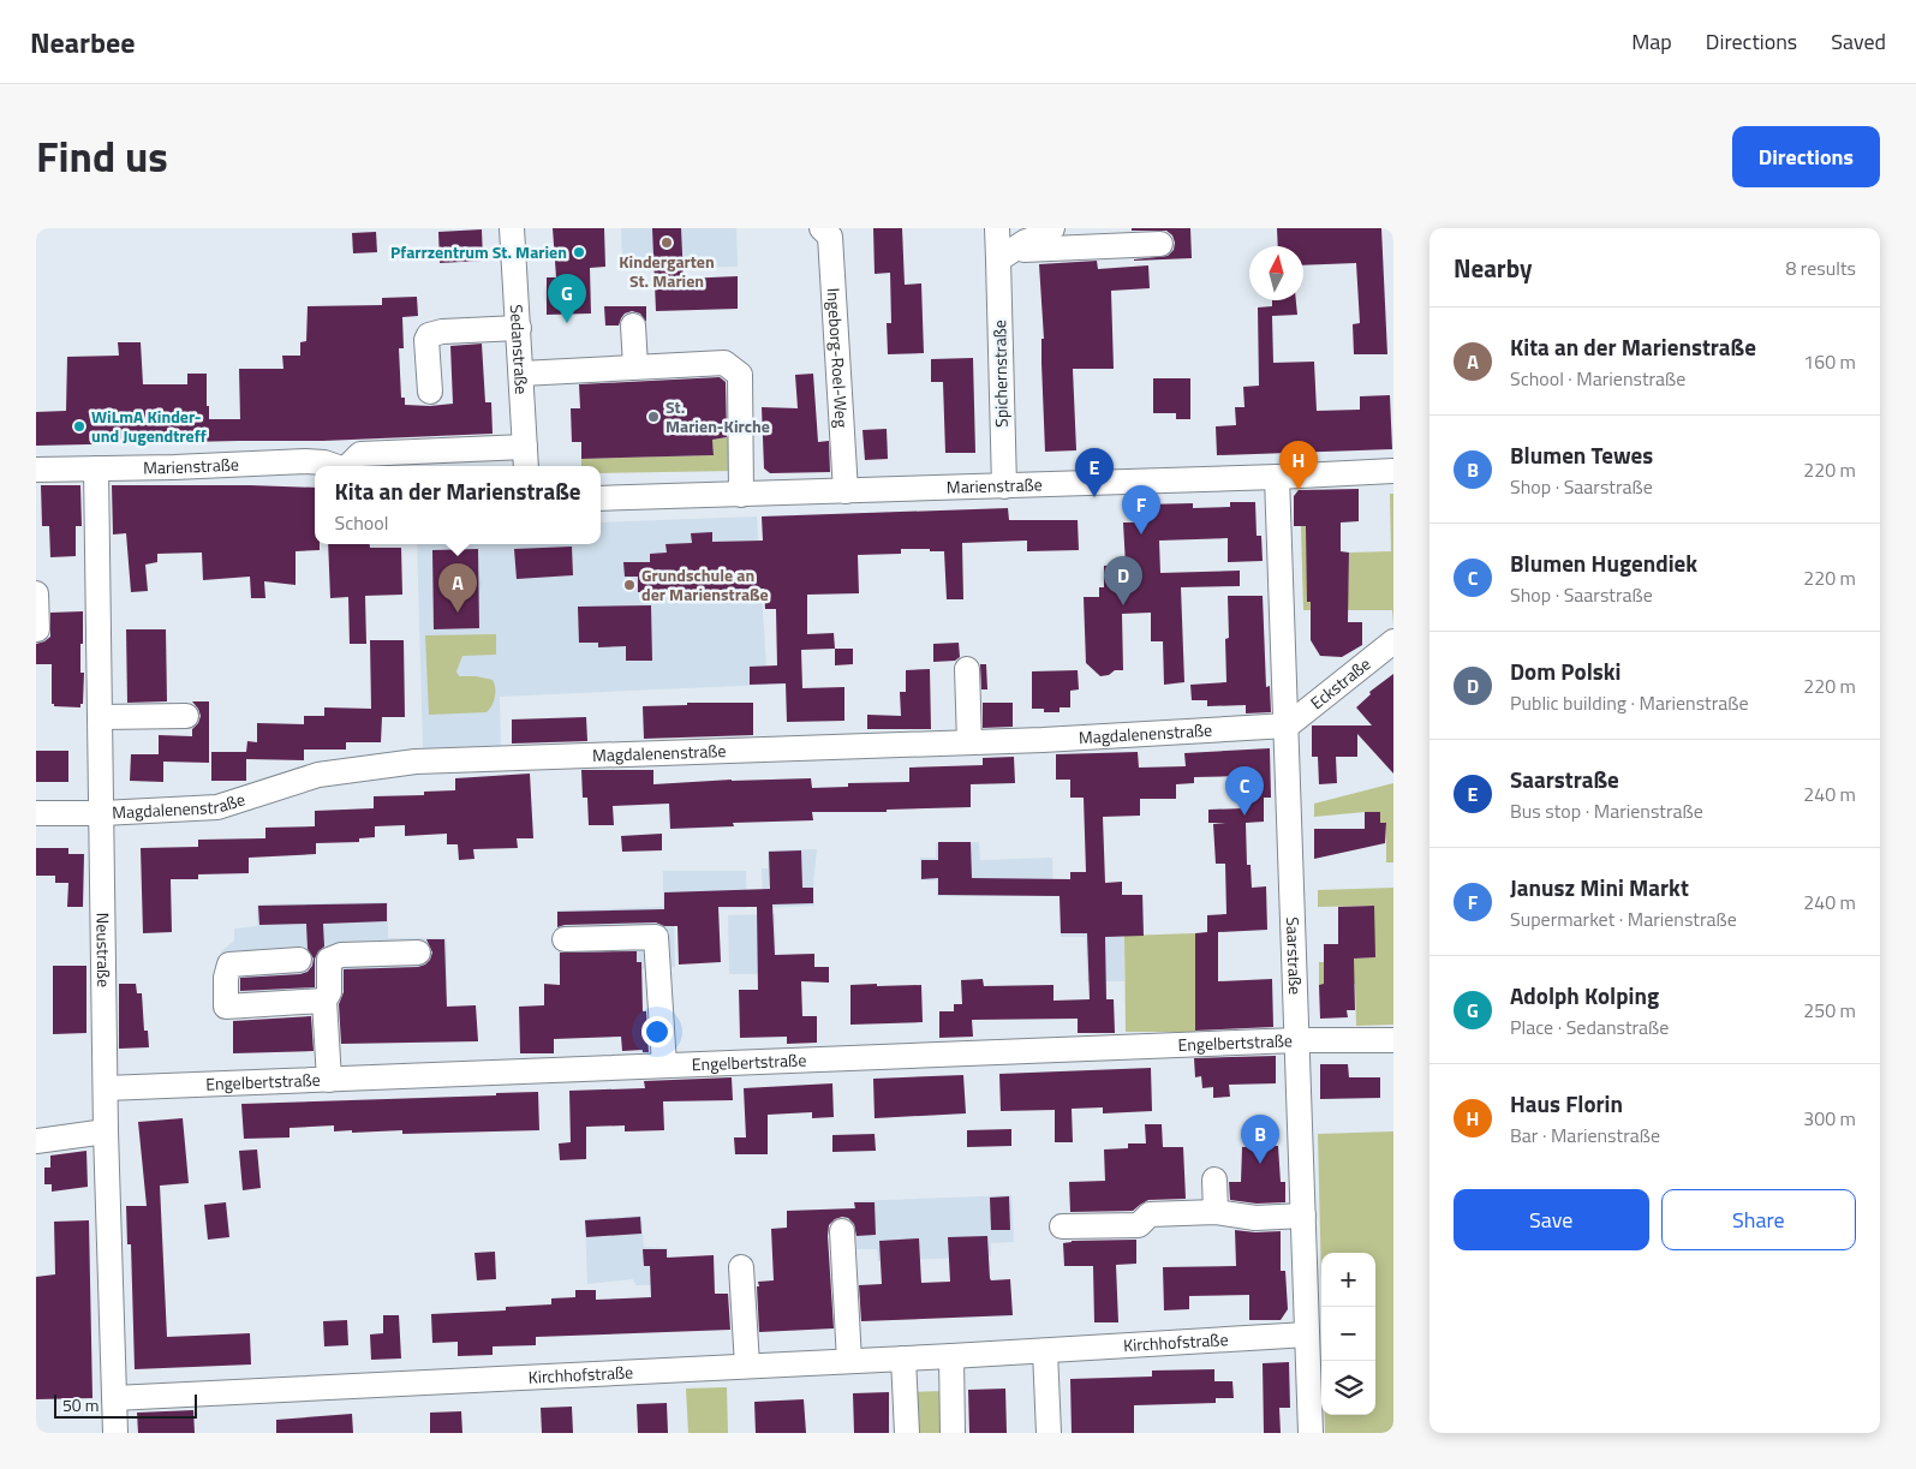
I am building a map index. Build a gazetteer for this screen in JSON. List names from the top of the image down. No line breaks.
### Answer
{"streets":{"street":["Sedanstraße","Ingeborg-Roel-Weg","Spichernstraße","Marienstraße","Eckstraße","Magdalenenstraße","Neustraße","Saarstraße","Engelbertstraße","Kirchhofstraße"]},"crossings":[["Sedanstraße","Marienstraße"],["Ingeborg-Roel-Weg","Marienstraße"],["Spichernstraße","Marienstraße"],["Marienstraße","Neustraße"],["Marienstraße","Saarstraße"],["Eckstraße","Magdalenenstraße"],["Eckstraße","Saarstraße"],["Magdalenenstraße","Neustraße"],["Magdalenenstraße","Saarstraße"],["Neustraße","Engelbertstraße"],["Neustraße","Kirchhofstraße"],["Saarstraße","Engelbertstraße"],["Saarstraße","Kirchhofstraße"]],"places":["Kindergarten St. Marien","Pfarrzentrum St. Marien","St. Marien-Kirche","WiLmA Kinder- und Jugendtreff","Grundschule an der Marienstraße"],"scale_bar":"50 m","north":"top","page":{"header":"Nearbee","nav":["Map","Directions","Saved"],"title":"Find us","buttons":["Directions",["Save","Share"]],"heading":["Nearby","8 results"],"pins":["G","H","E","F","D","A","C","B"],"list":[{"mark":"A","name":"Kita an der Marienstraße","note":"School · Marienstraße","value":"160 m"},{"mark":"B","name":"Blumen Tewes","note":"Shop · Saarstraße","value":"220 m"},{"mark":"C","name":"Blumen Hugendiek","note":"Shop · Saarstraße","value":"220 m"},{"mark":"D","name":"Dom Polski","note":"Public building · Marienstraße","value":"220 m"},{"mark":"E","name":"Saarstraße","note":"Bus stop · Marienstraße","value":"240 m"},{"mark":"F","name":"Janusz Mini Markt","note":"Supermarket · Marienstraße","value":"240 m"},{"mark":"G","name":"Adolph Kolping","note":"Place · Sedanstraße","value":"250 m"},{"mark":"H","name":"Haus Florin","note":"Bar · Marienstraße","value":"300 m"}],"popup":["Kita an der Marienstraße","School"],"map_buttons":["+","−"],"scale":"50 m"}}
